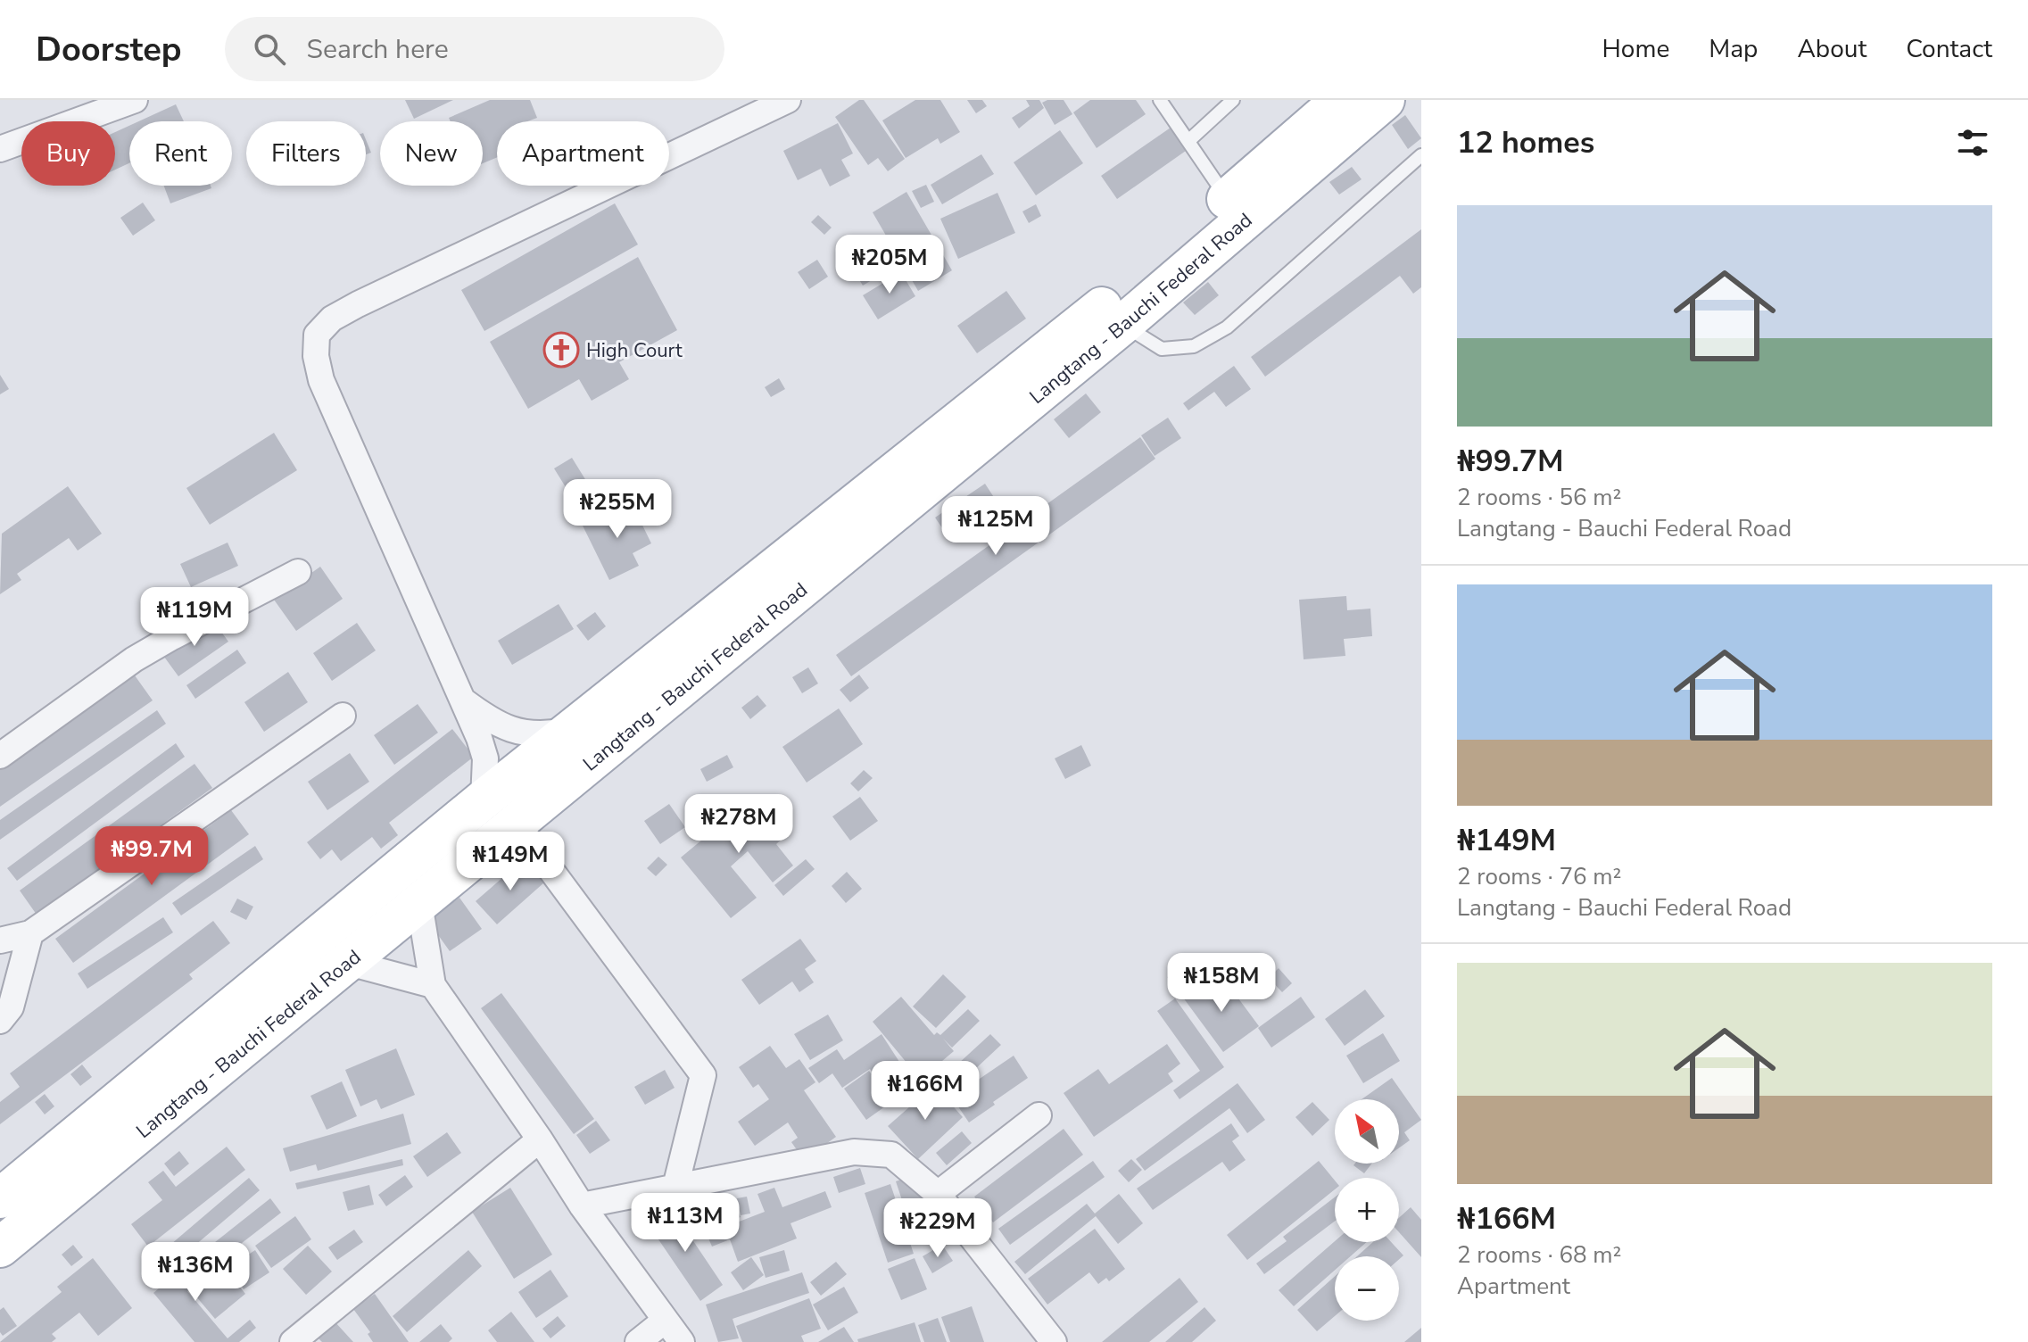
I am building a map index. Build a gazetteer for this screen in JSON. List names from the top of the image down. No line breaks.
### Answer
{"streets":{"main road":["Langtang - Bauchi Federal Road"]},"places":{"church":["High Court"]},"north":"top left","page":{"header":"Doorstep","search":"Search here","nav":["Home","Map","About","Contact"],"heading":"12 homes","chip":["Buy","Rent","Filters","New","Apartment"],"list":[{"name":"₦99.7M","note":"2 rooms · 56 m² · Langtang - Bauchi Federal Road"},{"name":"₦149M","note":"2 rooms · 76 m² · Langtang - Bauchi Federal Road"},{"name":"₦166M","note":"2 rooms · 68 m² · Apartment"}],"price":["₦205M","₦255M","₦125M","₦119M","₦278M","₦99.7M","₦149M","₦158M","₦166M","₦113M","₦229M","₦136M"],"map_buttons":["+","−"]}}
